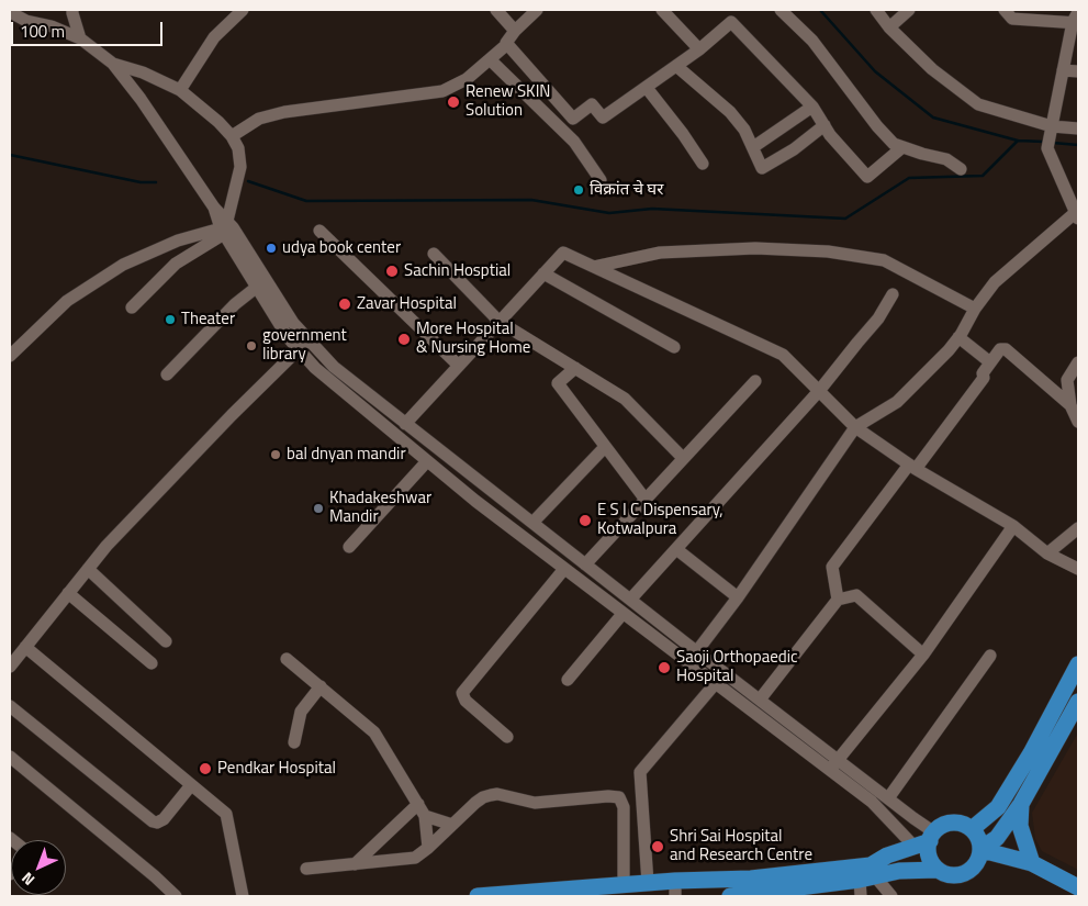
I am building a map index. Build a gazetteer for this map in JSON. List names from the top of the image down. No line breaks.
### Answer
{"places":["Renew SKIN Solution","विक्रांत चे घर","udya book center","Sachin Hosptial","Zavar Hospital","Theater","More Hospital & Nursing Home","government library","bal dnyan mandir","Khadakeshwar Mandir","E S I C Dispensary, Kotwalpura","Saoji Orthopaedic Hospital","Pendkar Hospital","Shri Sai Hospital and Research Centre"],"scale_bar":"100 m","north":"bottom left"}
